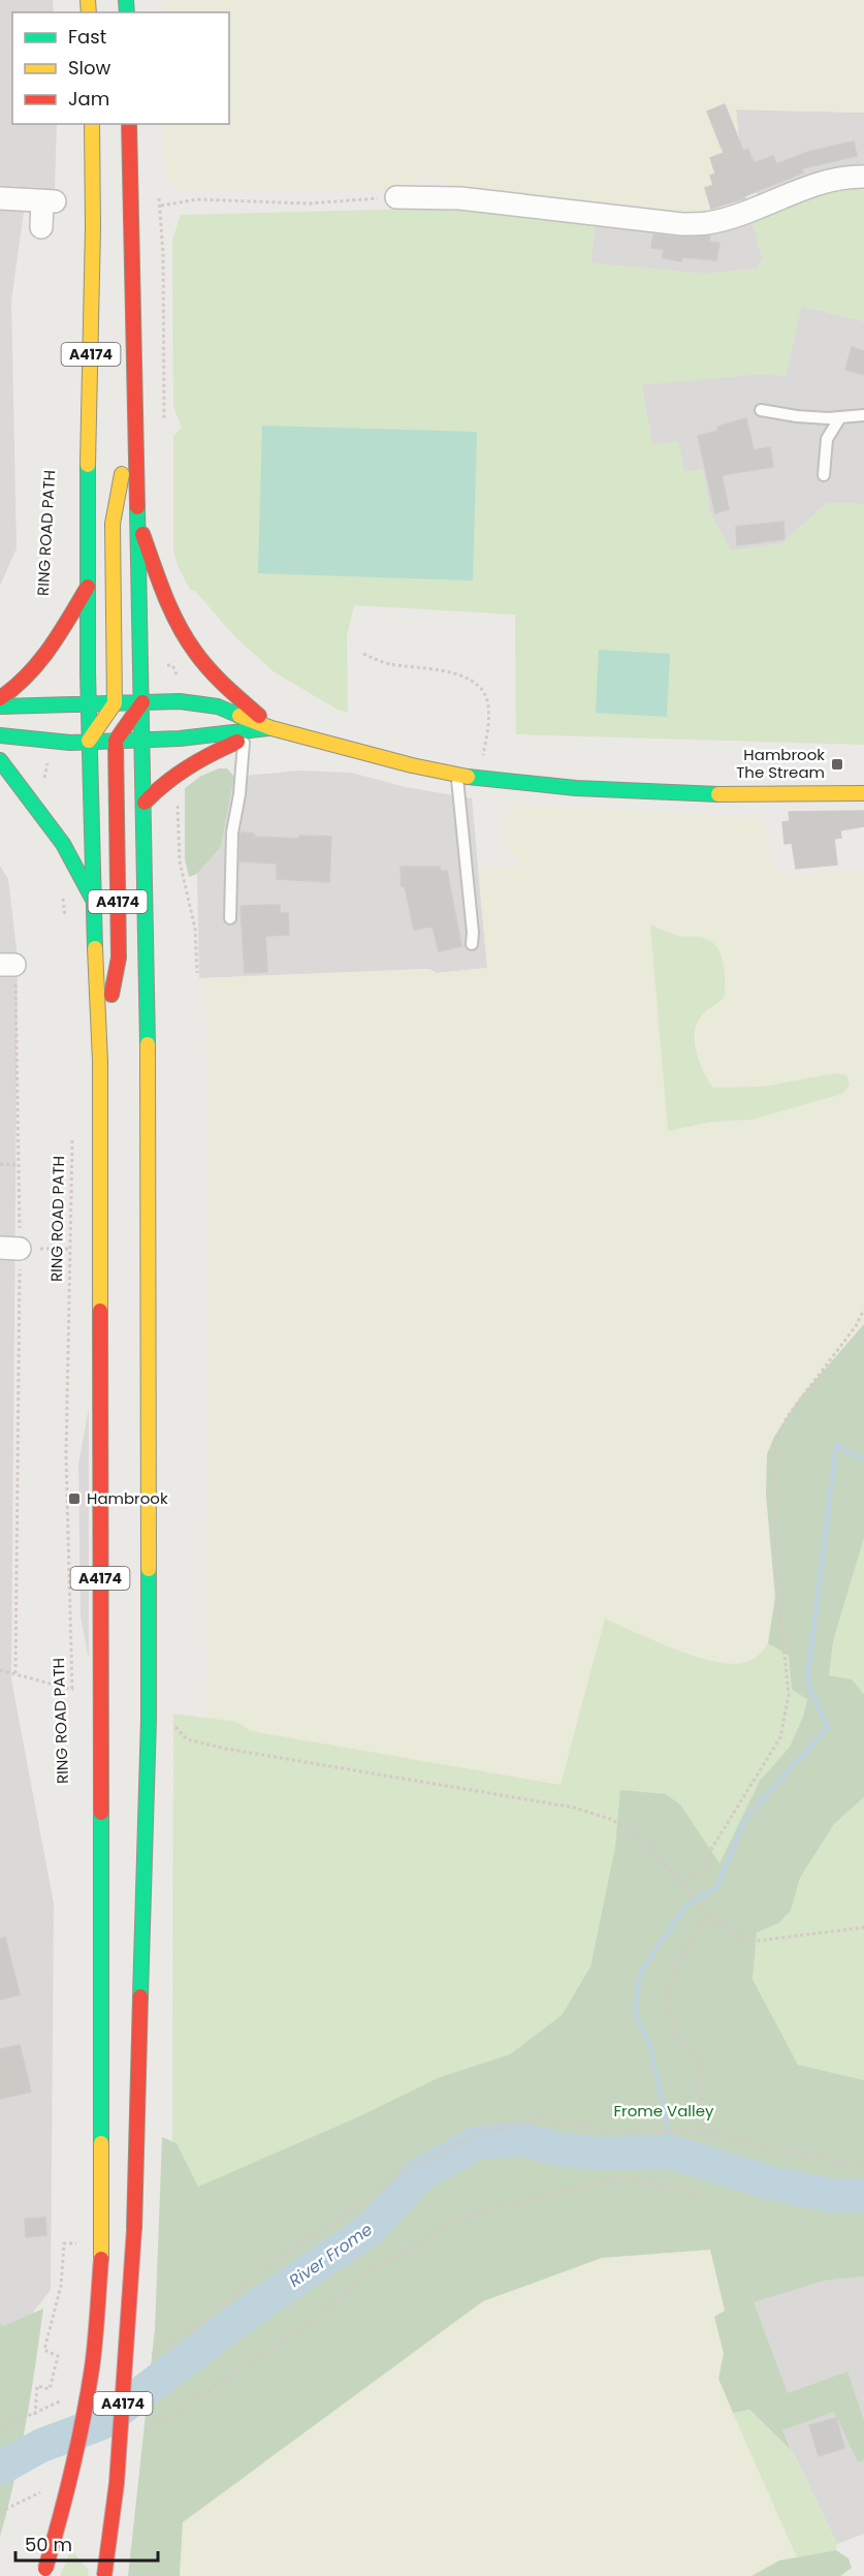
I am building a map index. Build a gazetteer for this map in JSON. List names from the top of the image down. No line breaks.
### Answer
{"streets":{"main road":["A4174"],"path":["RING ROAD PATH"]},"water":["River Frome"],"parks":["Frome Valley"],"places":{"transit":["Hambrook The Stream","Hambrook"]},"legend":["Fast","Slow","Jam"],"scale_bar":"50 m"}
